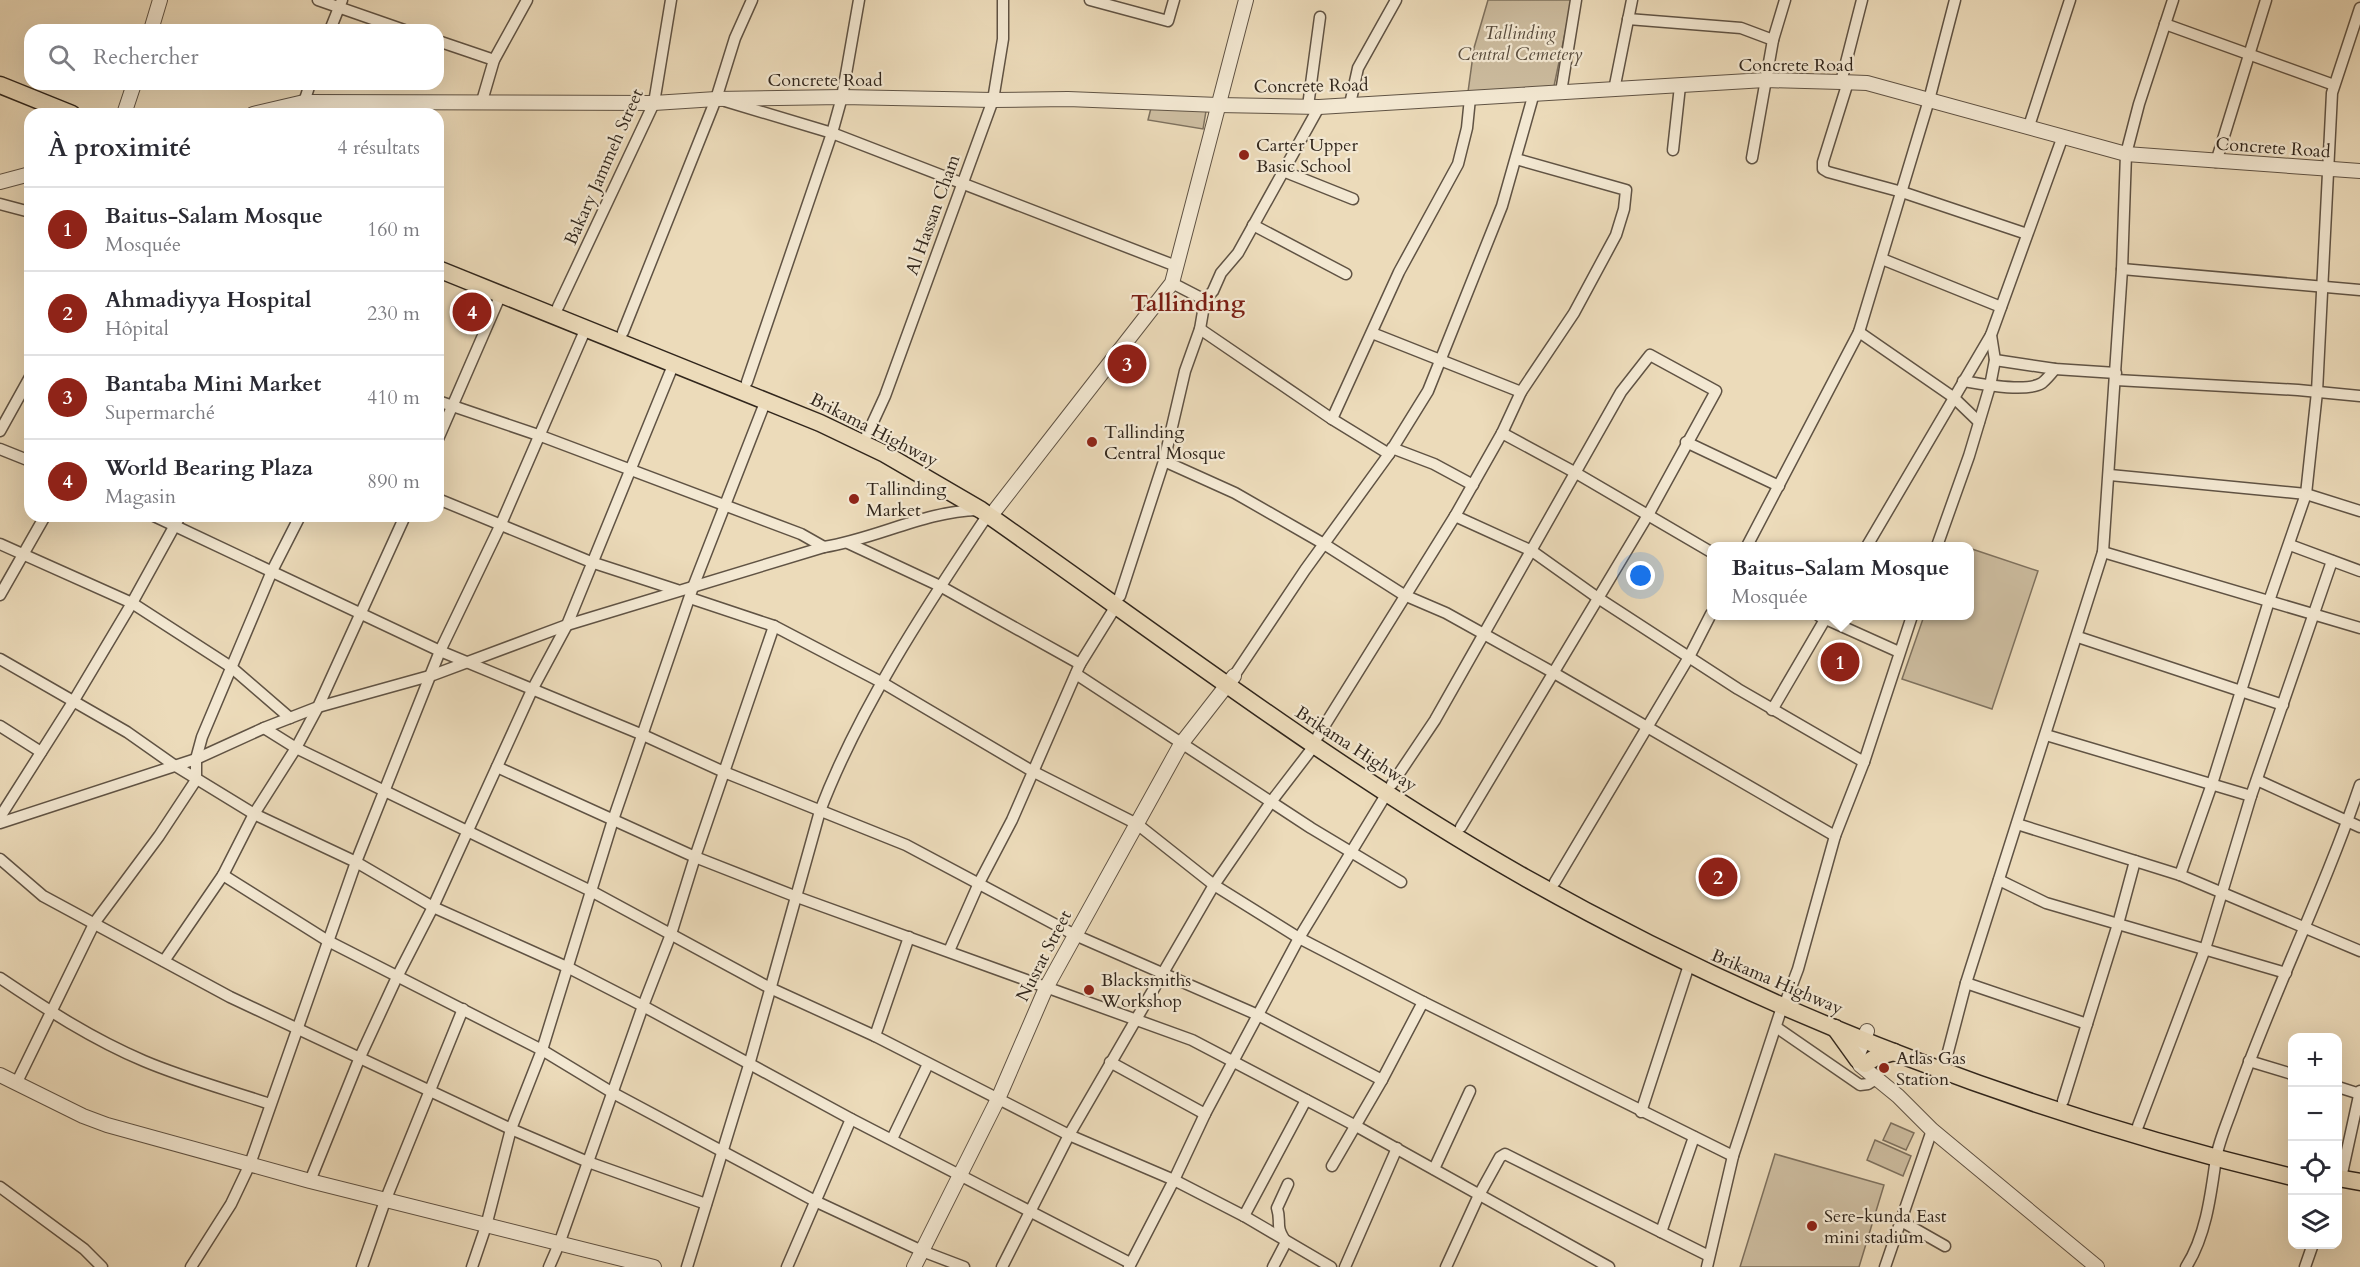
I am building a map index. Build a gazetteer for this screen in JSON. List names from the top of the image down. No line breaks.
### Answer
{"streets":{"highway":["Brikama Highway"],"street":["Concrete Road","Bakary Jammeh Street","Al Hassan Cham","Nusrat Street"]},"crossings":[["Concrete Road","Bakary Jammeh Street"],["Concrete Road","Al Hassan Cham"],["Bakary Jammeh Street","Brikama Highway"],["Al Hassan Cham","Brikama Highway"],["Brikama Highway","Nusrat Street"]],"districts":["Tallinding"],"parks":["Tallinding Central Cemetery"],"places":["Carter Upper Basic School","Tallinding Central Mosque","Tallinding Market","Blacksmiths Workshop","Atlas Gas Station","Sere-kunda East mini stadium"],"page":{"search":"Rechercher","heading":["À proximité","4 résultats"],"list":[{"mark":"1","name":"Baitus-Salam Mosque","note":"Mosquée","value":"160 m"},{"mark":"2","name":"Ahmadiyya Hospital","note":"Hôpital","value":"230 m"},{"mark":"3","name":"Bantaba Mini Market","note":"Supermarché","value":"410 m"},{"mark":"4","name":"World Bearing Plaza","note":"Magasin","value":"890 m"}],"pins":["4","3","1","2"],"popup":["Baitus-Salam Mosque","Mosquée"],"map_buttons":["+","−"]}}
